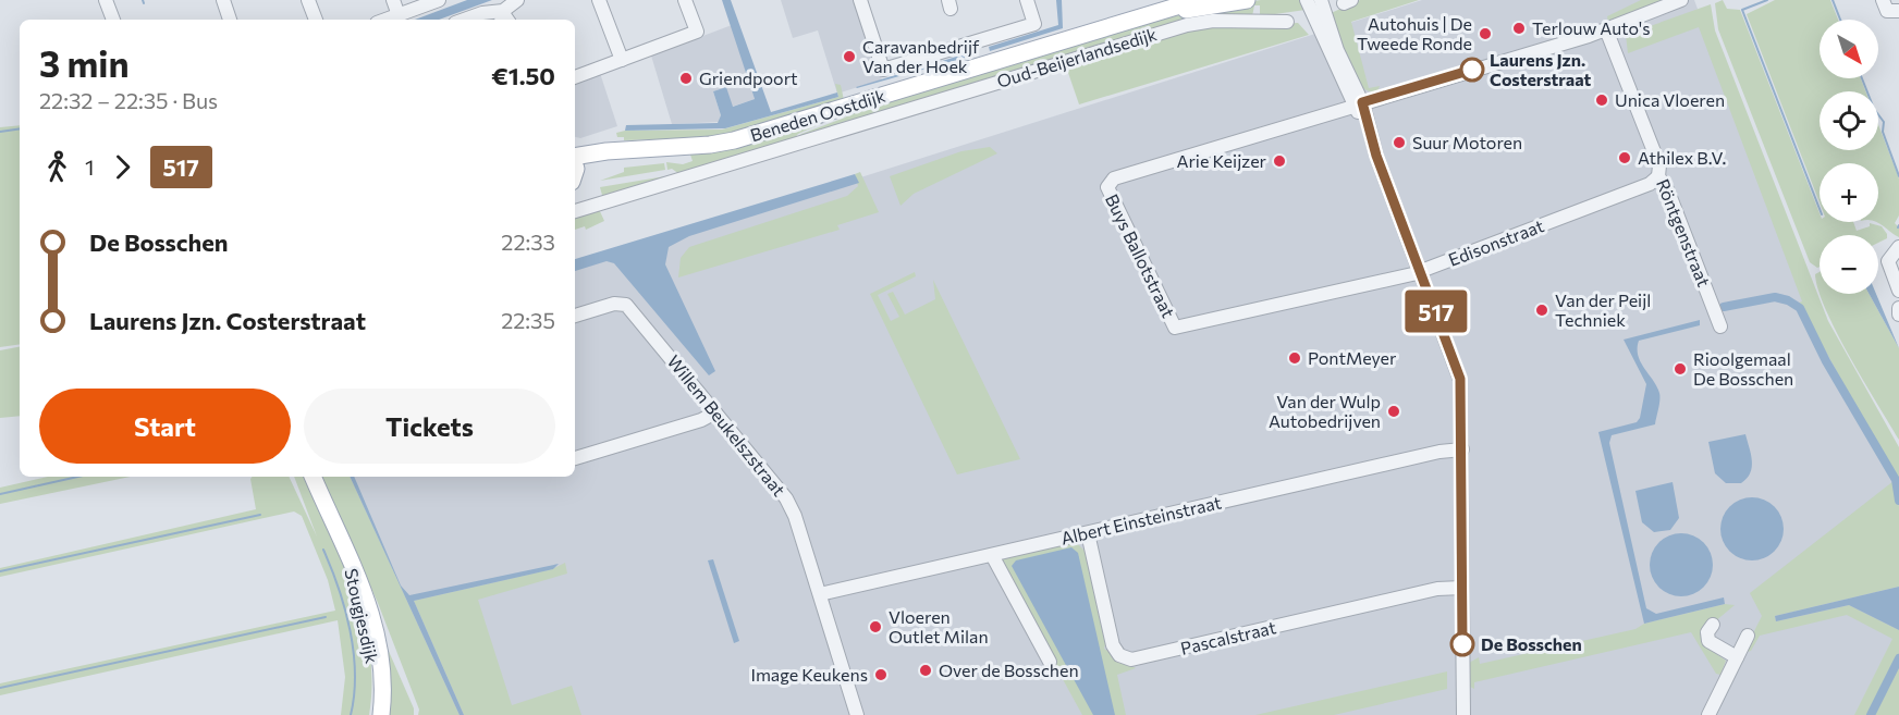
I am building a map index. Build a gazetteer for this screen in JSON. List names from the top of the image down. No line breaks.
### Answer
{"streets":{"main road":["Beneden Oostdijk","Stougjesdijk"],"street":["Oud-Beijerlandsedijk","Röntgenstraat","Edisonstraat","Buys Ballotstraat","Willem Beukelszstraat","Albert Einsteinstraat","Pascalstraat"]},"crossings":[["Röntgenstraat","Edisonstraat"],["Edisonstraat","Buys Ballotstraat"],["Willem Beukelszstraat","Albert Einsteinstraat"],["Albert Einsteinstraat","Pascalstraat"]],"places":["Terlouw Auto's","Autohuis | De Tweede Ronde","Caravanbedrijf Van der Hoek","Laurens Jzn. Costerstraat","Griendpoort","Unica Vloeren","Suur Motoren","Athilex B.V.","Arie Keijzer","Van der Peijl Techniek","PontMeyer","Rioolgemaal De Bosschen","Van der Wulp Autobedrijven","Vloeren Outlet Milan","De Bosschen","Over de Bosschen","Image Keukens"],"lines":["bus line 517"],"north":"bottom right","page":{"on_map":"517","map_buttons":["+","−"],"heading":["3 min","22:32 – 22:35 · Bus","€1.50"],"legs":["1","517"],"list":[{"name":"De Bosschen","value":"22:33"},{"name":"Laurens Jzn. Costerstraat","value":"22:35"}],"buttons":["Start","Tickets"]}}
